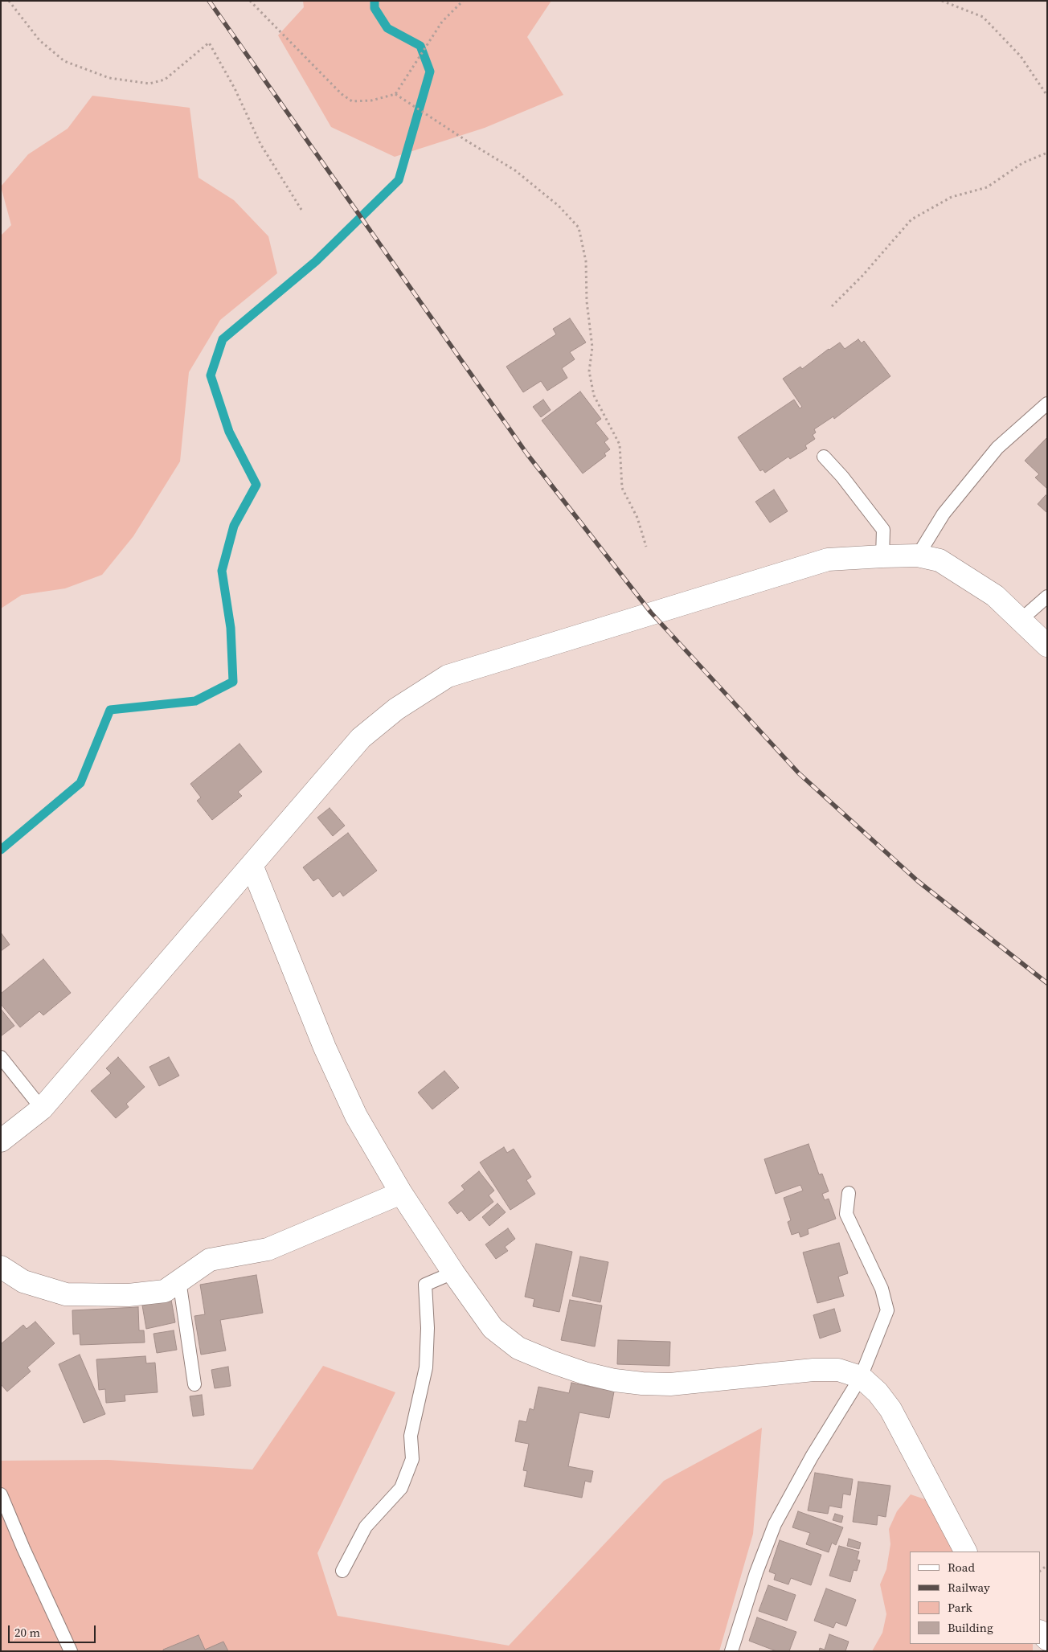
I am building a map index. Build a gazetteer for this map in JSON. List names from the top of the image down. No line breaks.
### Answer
{"legend":["Road","Railway","Park","Building"],"scale_bar":"20 m"}
